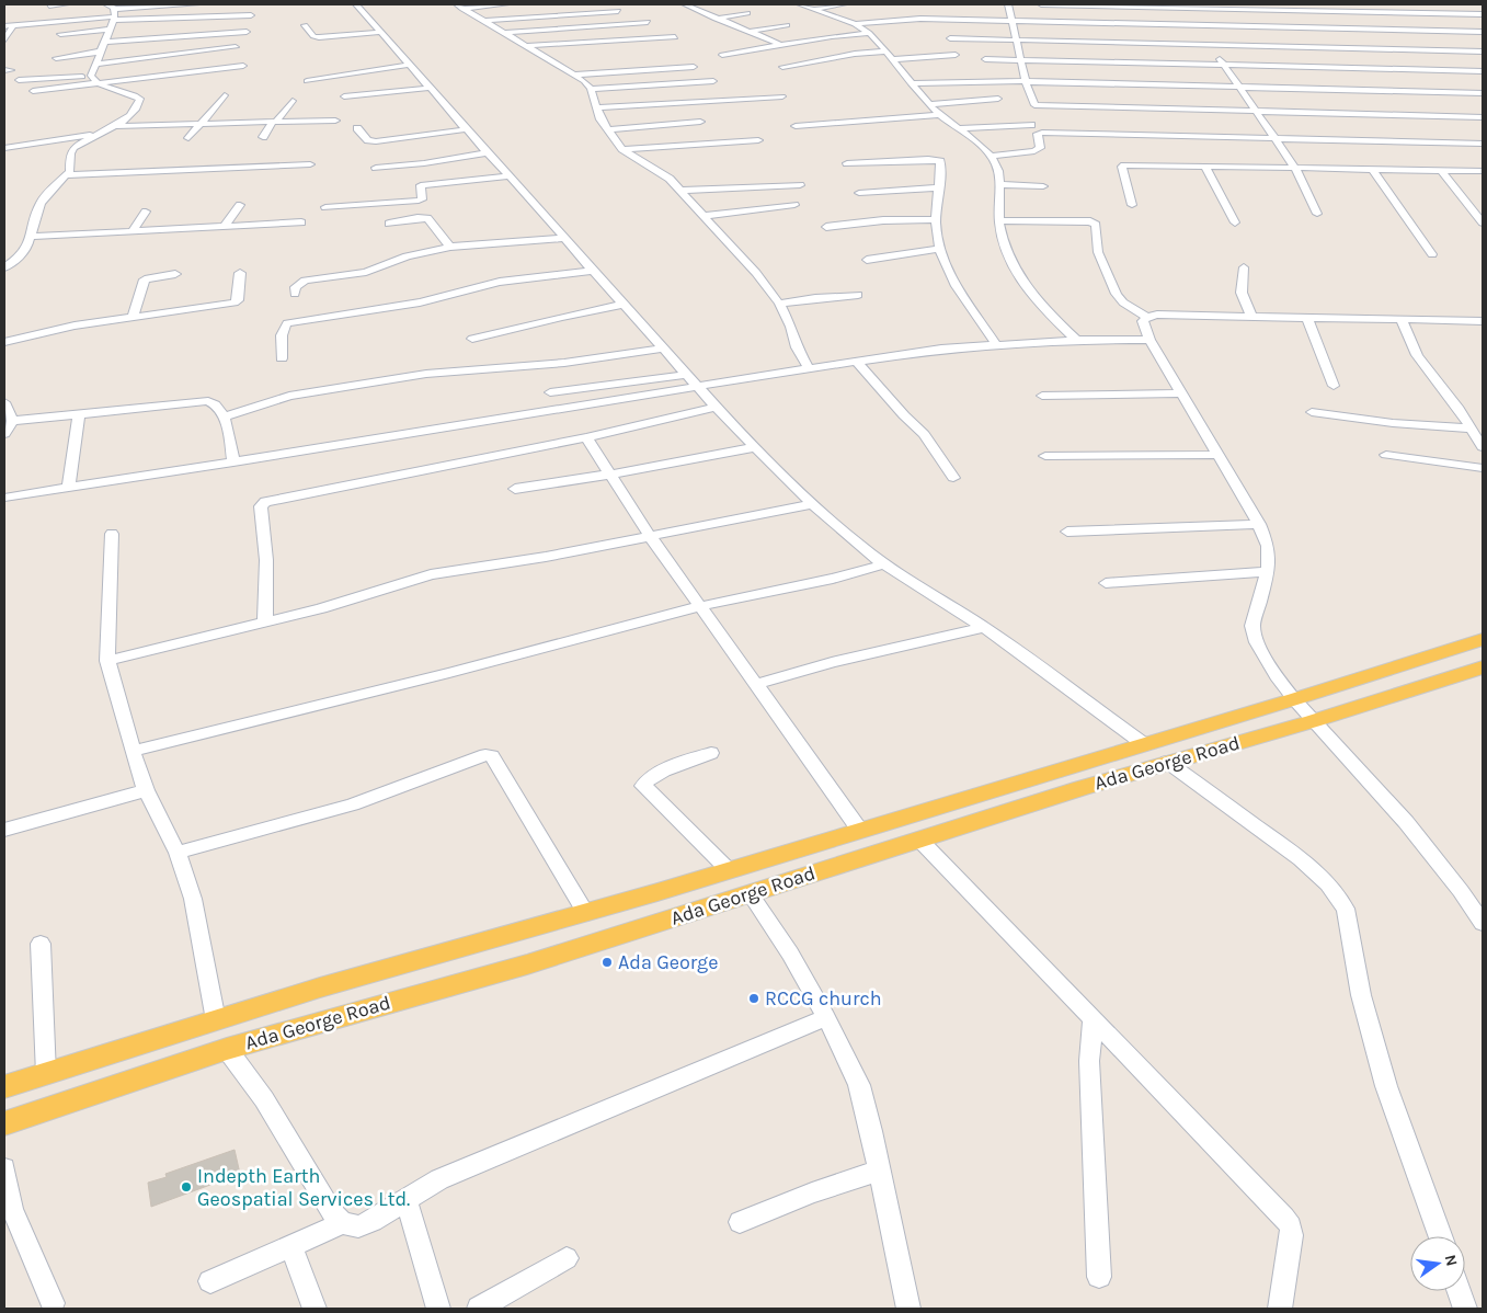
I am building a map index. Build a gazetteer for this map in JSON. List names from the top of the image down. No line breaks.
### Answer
{"streets":{"main road":["Ada George Road"]},"places":["Ada George","RCCG church","Indepth Earth Geospatial Services Ltd."],"north":"right"}
